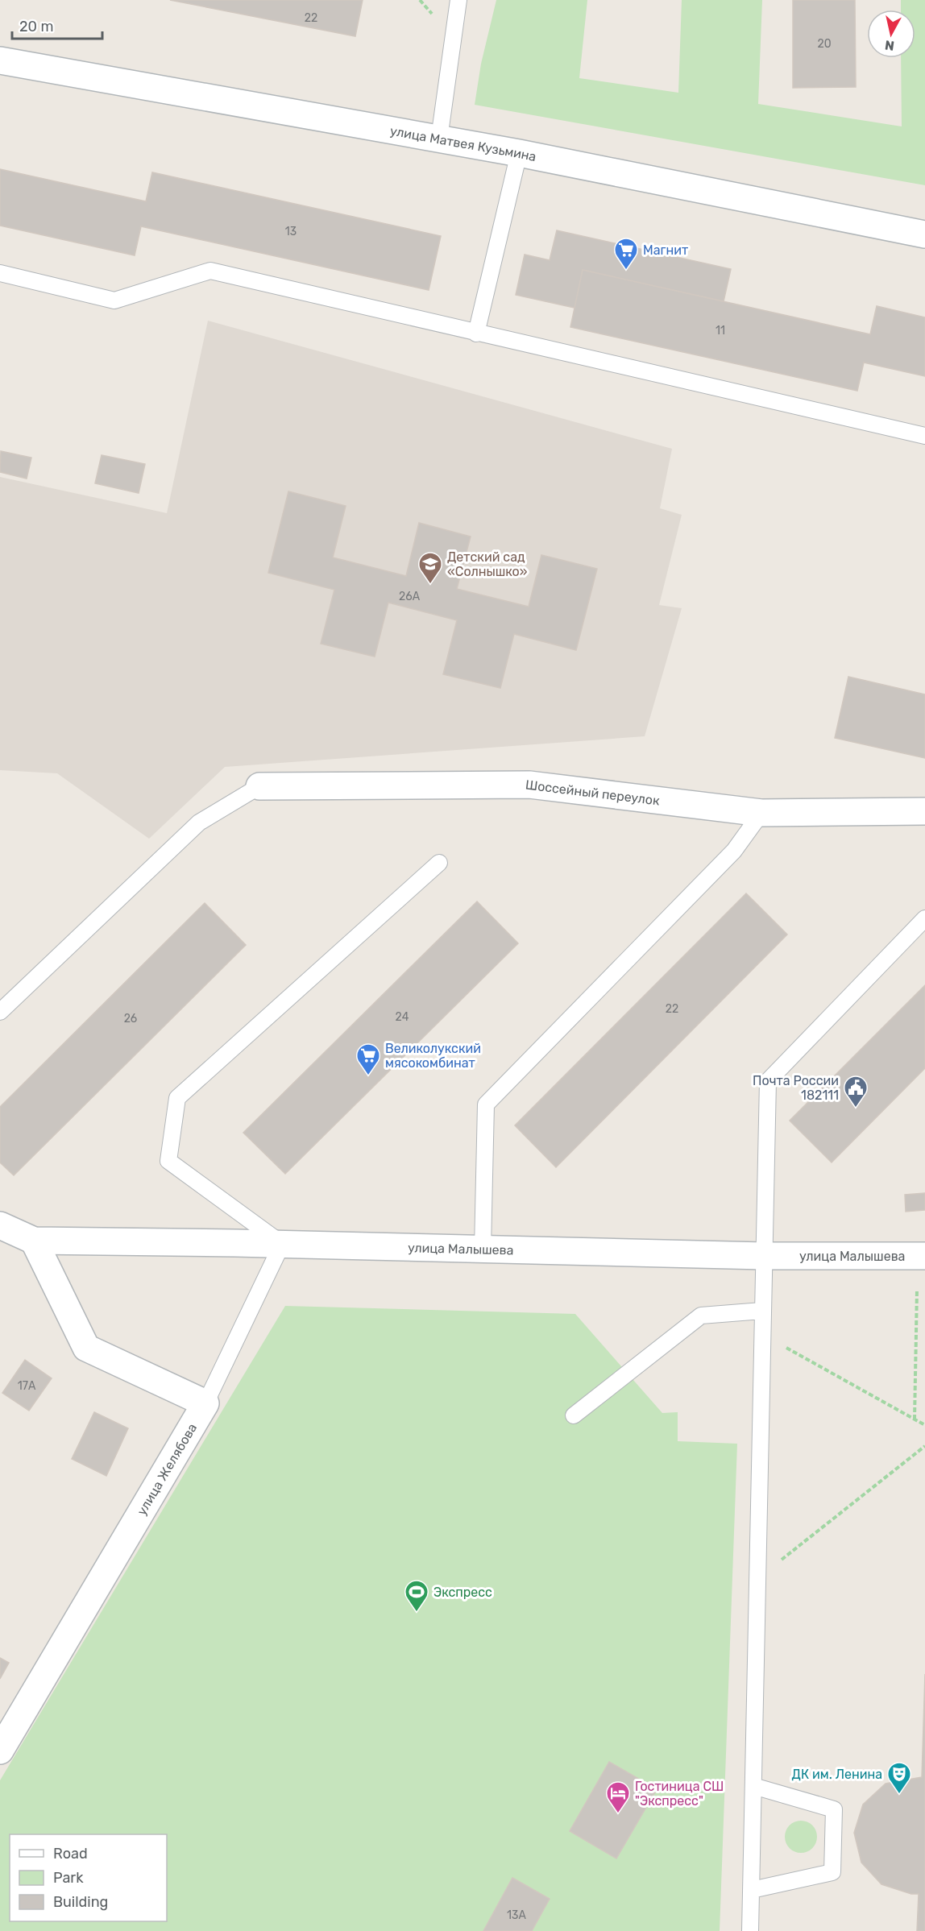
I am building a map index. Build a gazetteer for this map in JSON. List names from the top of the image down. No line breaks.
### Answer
{"streets":{"street":["улица Матвея Кузьмина","Шоссейный переулок","улица Малышева","улица Желябова"]},"places":{"supermarket":["Магнит","Великолукский мясокомбинат"],"school or university":["Детский сад «Солнышко»"],"public building":["Почта России 182111"],"sports":["Экспресс"],"theatre":["ДК им. Ленина"],"hotel":["Гостиница СШ \"Экспресс\""]},"house_numbers":["22","20","13","11","26А","22","24","26","17А","13А"],"legend":["Road","Park","Building"],"scale_bar":"20 m","north":"bottom"}
